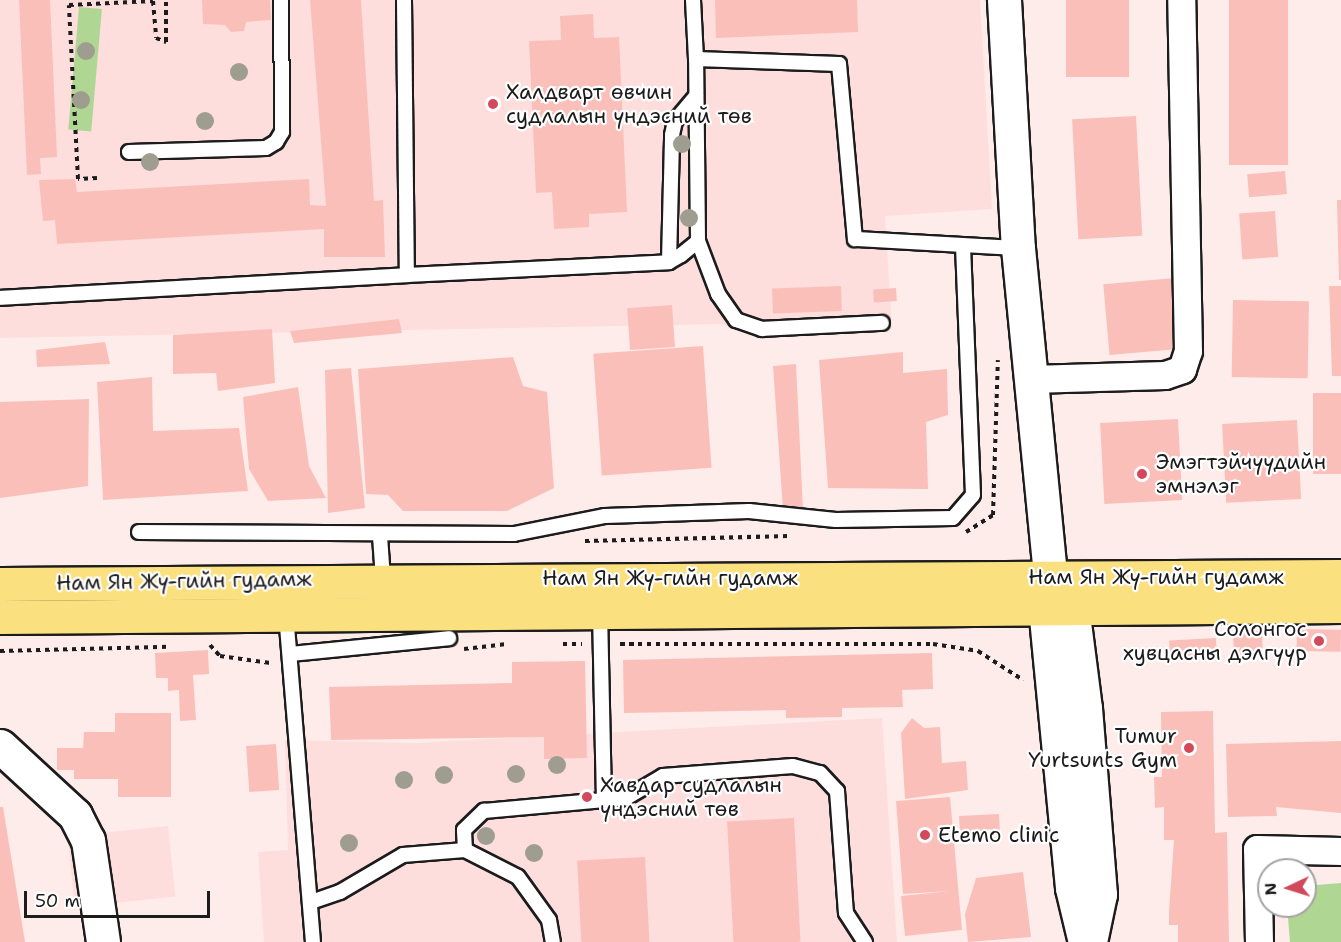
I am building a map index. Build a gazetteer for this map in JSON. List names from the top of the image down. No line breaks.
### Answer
{"streets":{"main road":["Нам Ян Жү-гийн гудамж"]},"places":["Халдварт өвчин судлалын үндэсний төв","Эмэгтэйчүүдийн эмнэлэг","Солонгос хувцасны дэлгүүр","Tumur Yurtsunts Gym","Хавдар судлалын үндэсний төв","Etemo clinic"],"scale_bar":"50 m","north":"left"}
